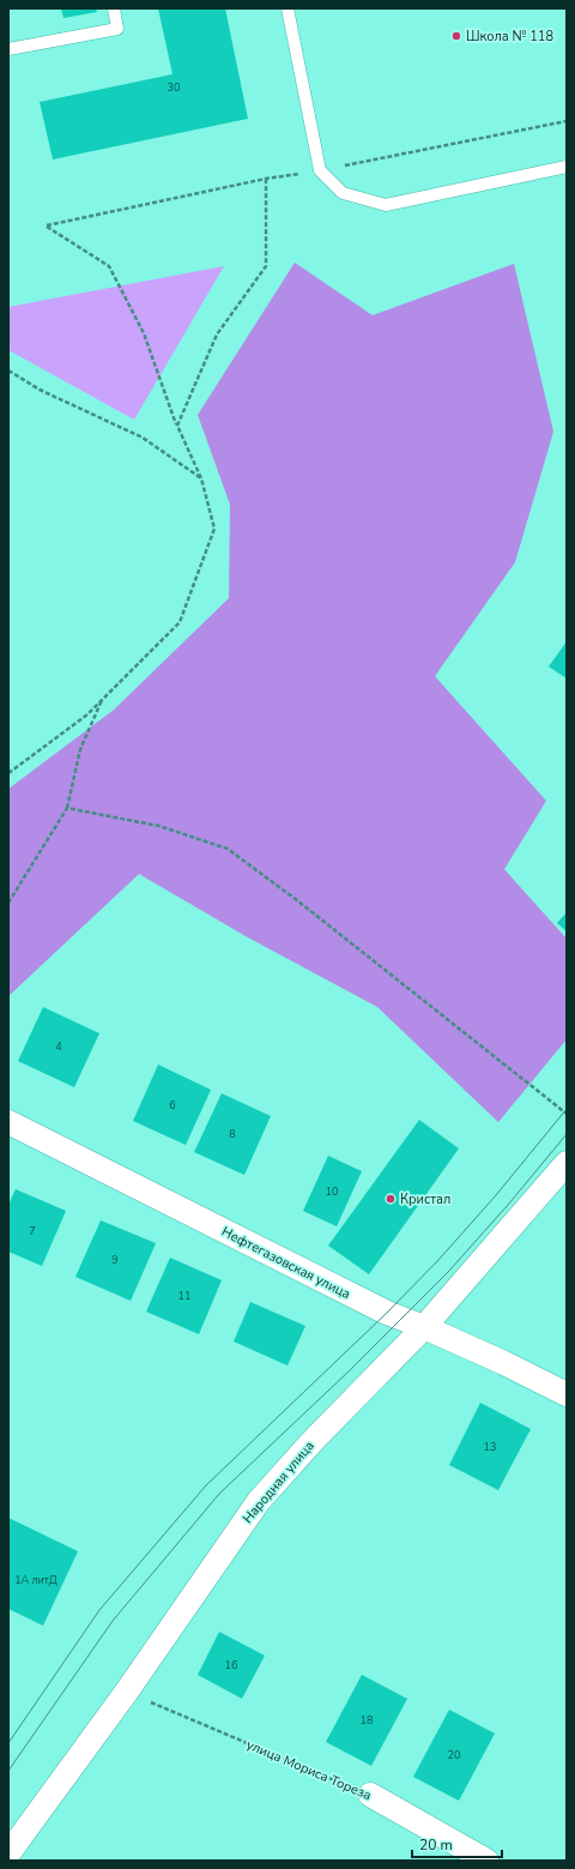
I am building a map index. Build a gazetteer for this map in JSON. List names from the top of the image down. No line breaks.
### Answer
{"streets":{"street":["Нефтегазовская улица","Народная улица","улица Мориса Тореза"]},"crossings":[["Нефтегазовская улица","Народная улица"],["Народная улица","улица Мориса Тореза"]],"places":["Школа № 118","Кристал"],"house_numbers":["30","4","6","8","10","7","9","11","13","1А литД","16","18","20"],"scale_bar":"20 m"}
